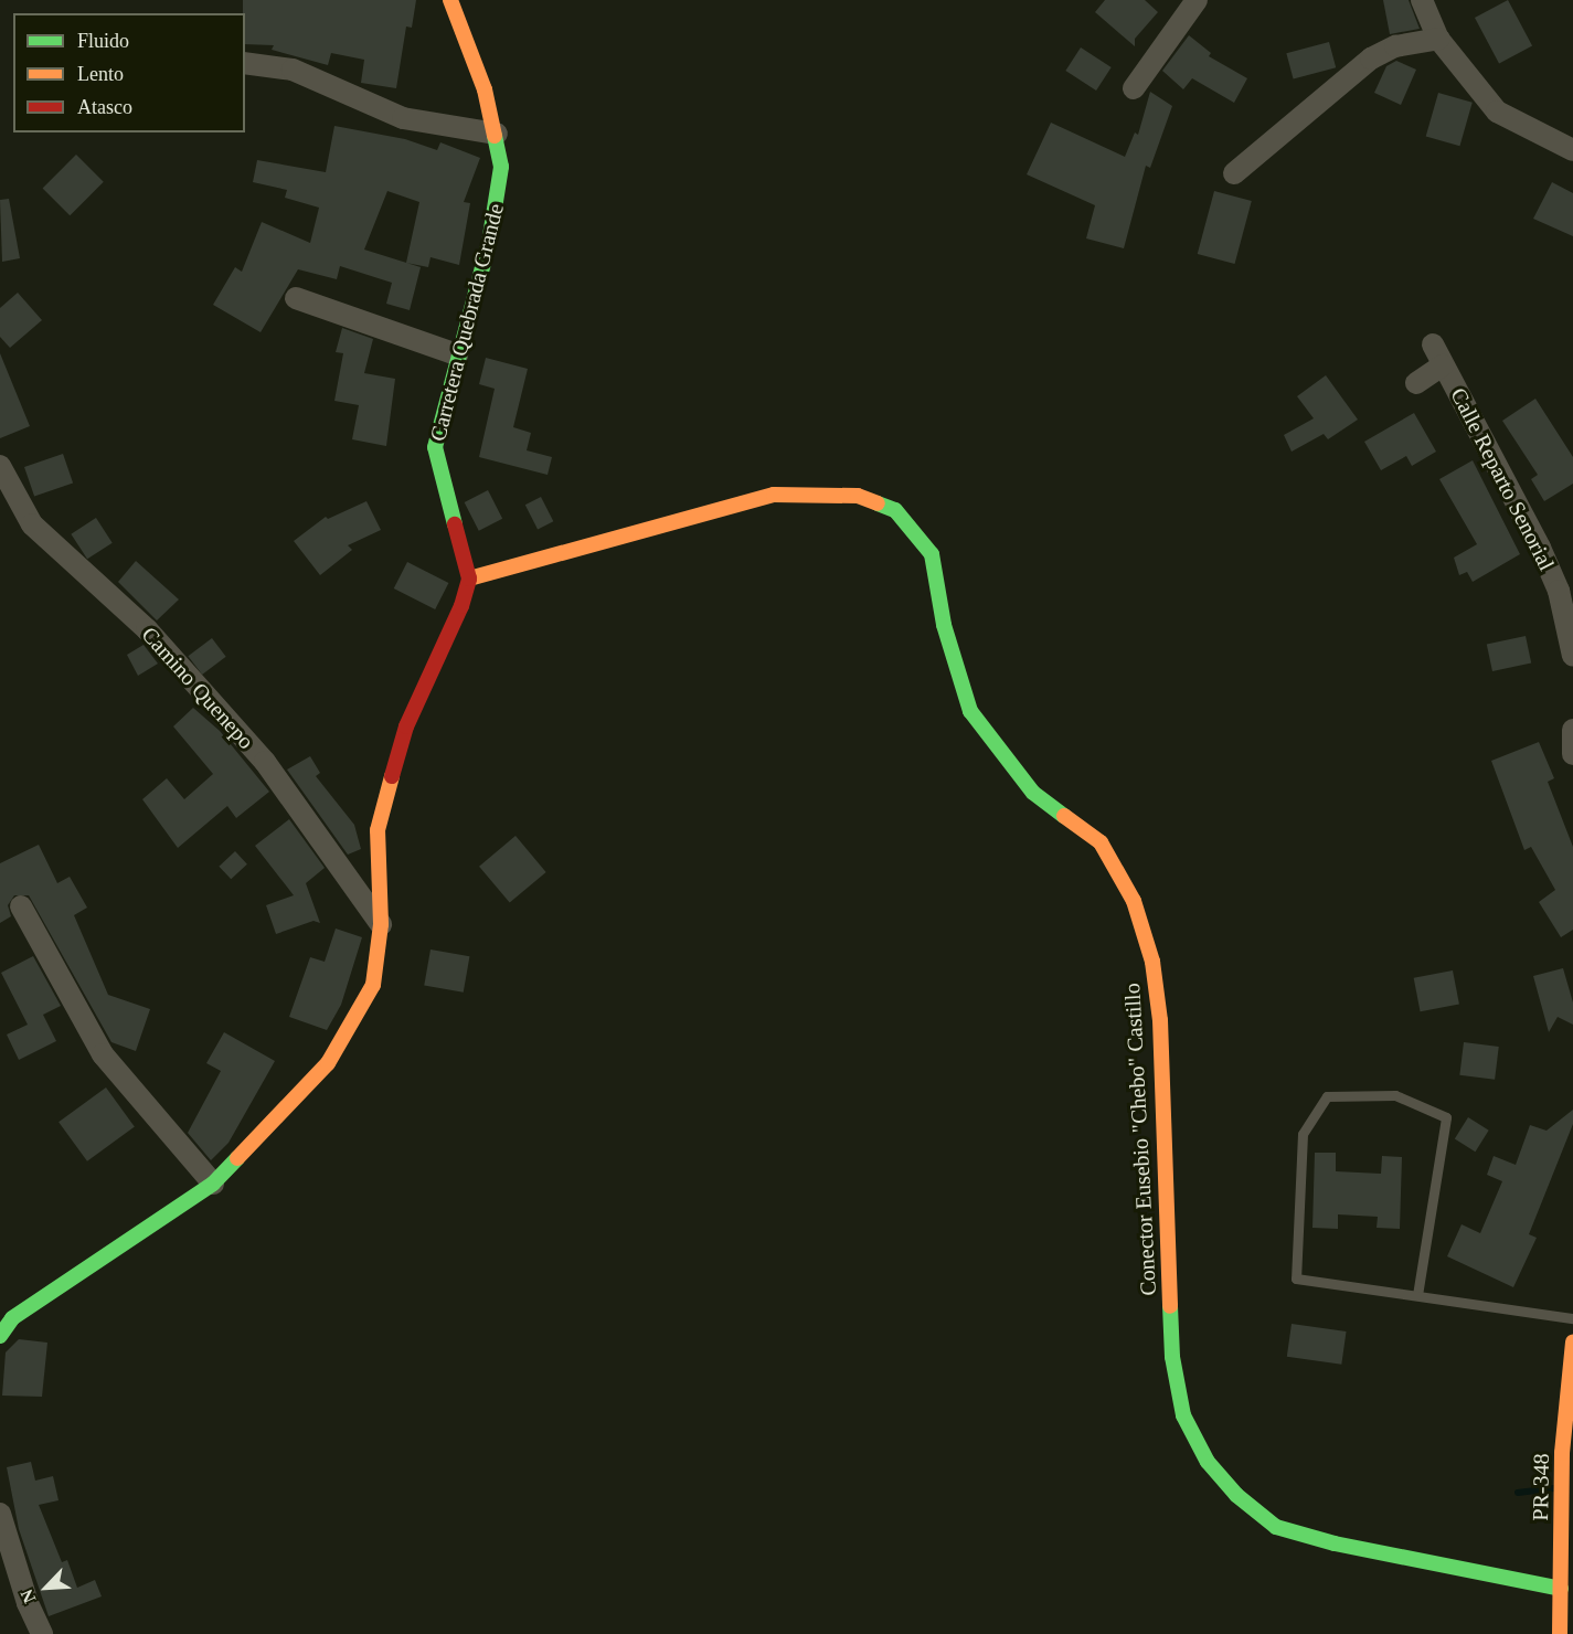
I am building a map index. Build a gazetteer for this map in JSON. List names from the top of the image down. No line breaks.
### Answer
{"streets":{"street":["Carretera Quebrada Grande","Calle Reparto Senorial","Camino Quenepo","Conector Eusebio \"Chebo\" Castillo","PR-348"]},"crossings":[["Carretera Quebrada Grande","Camino Quenepo"],["Carretera Quebrada Grande","Conector Eusebio \"Chebo\" Castillo"],["Conector Eusebio \"Chebo\" Castillo","PR-348"]],"legend":["Fluido","Lento","Atasco"],"north":"bottom left"}
